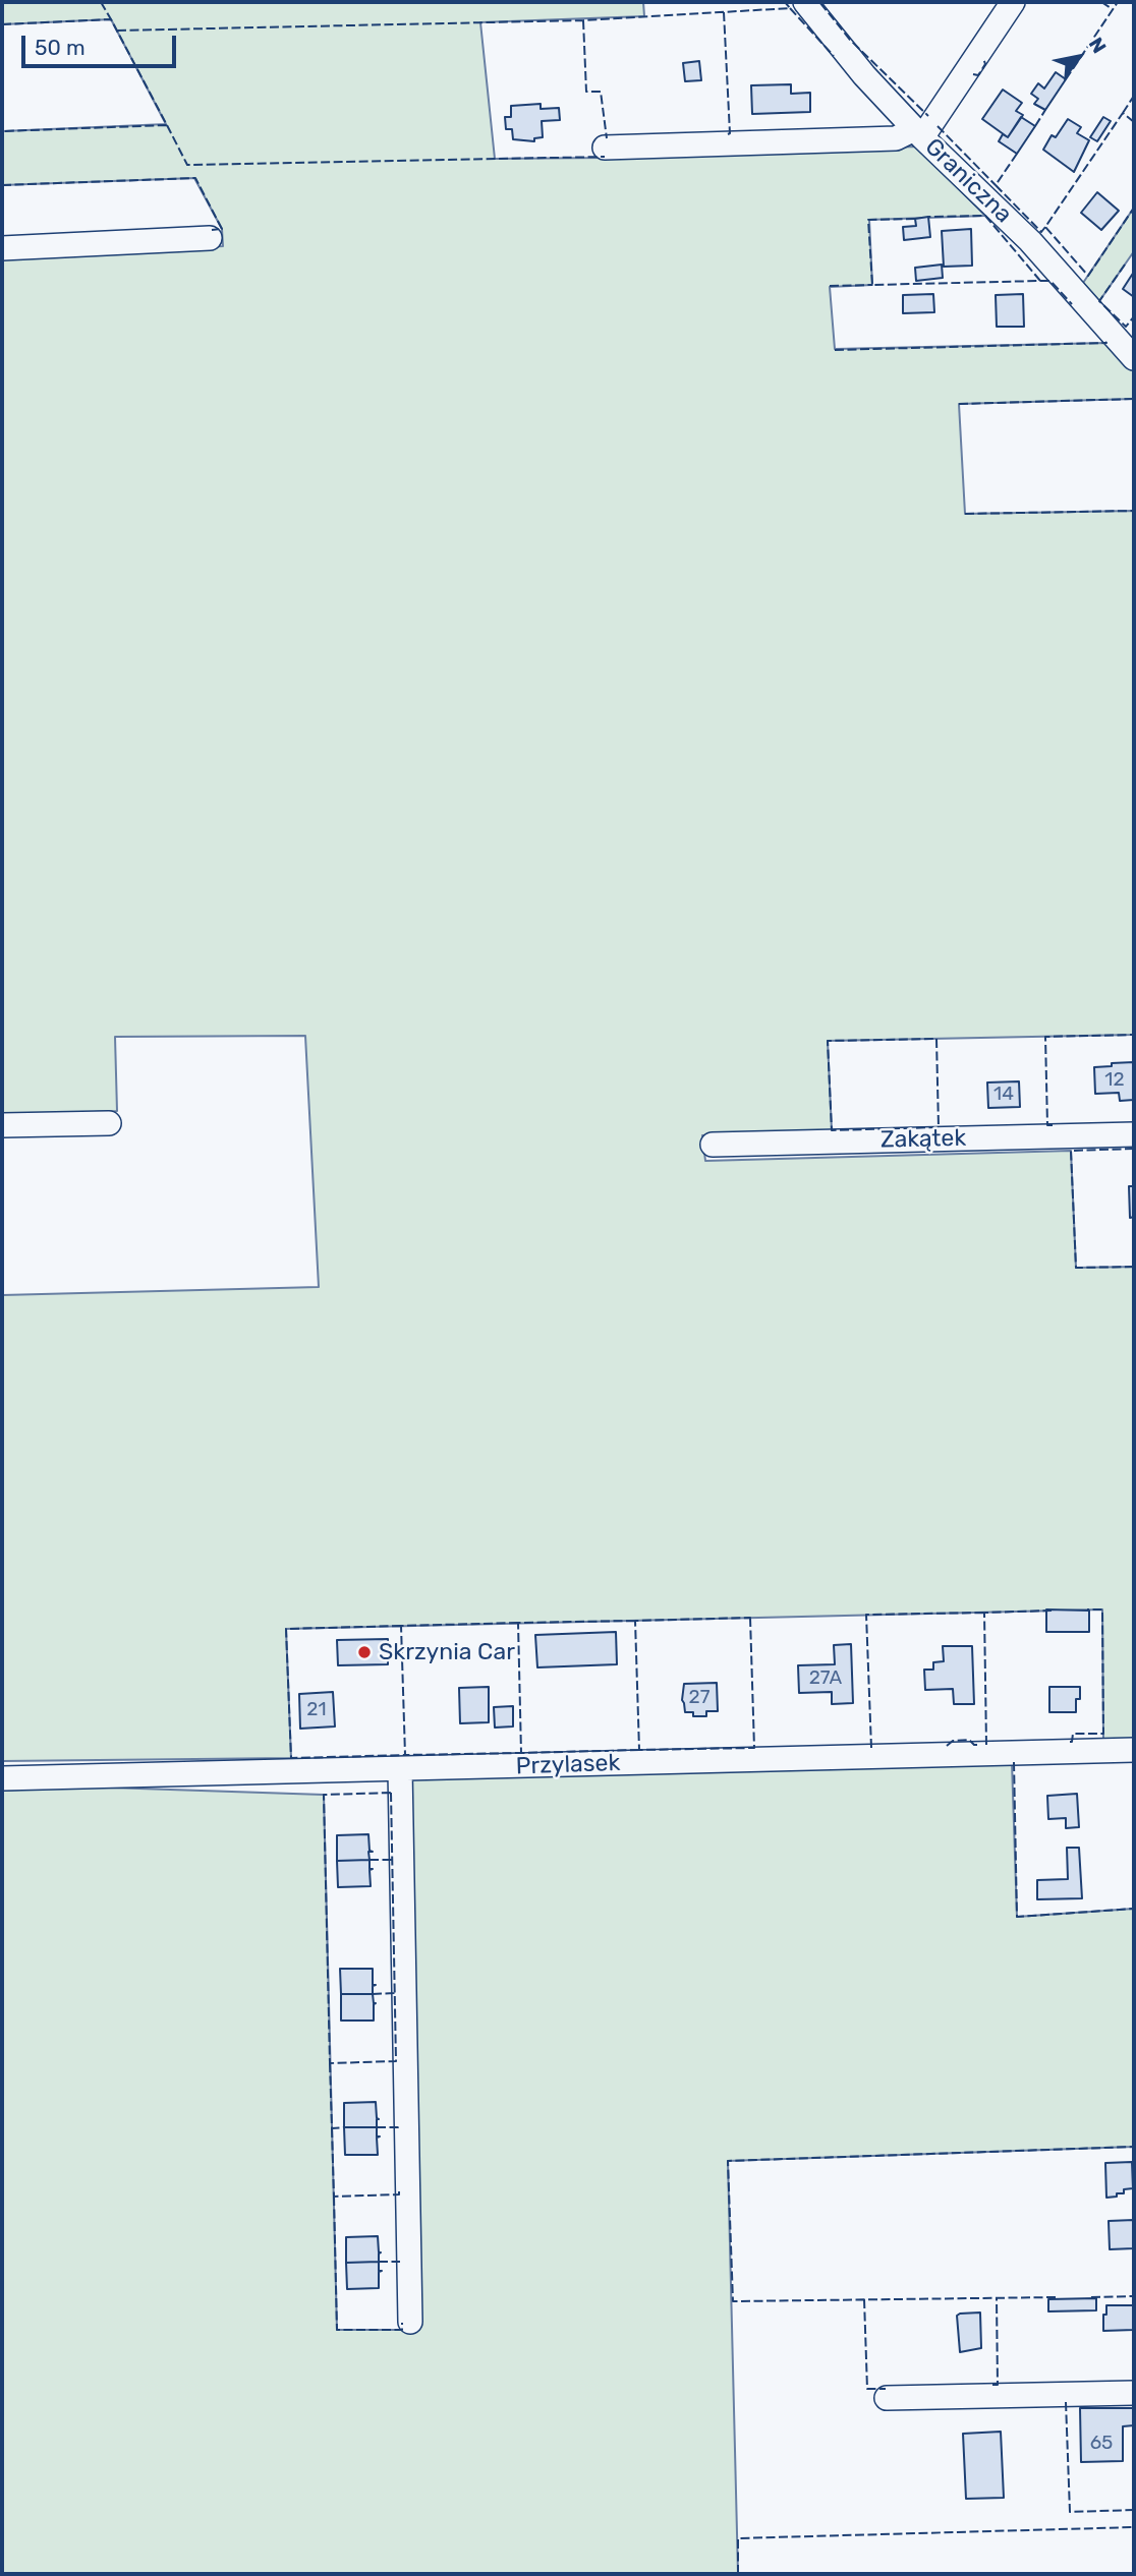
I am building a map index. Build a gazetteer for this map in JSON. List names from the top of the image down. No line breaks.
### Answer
{"streets":{"street":["Graniczna","Zakątek","Przylasek"]},"places":["Skrzynia Car"],"house_numbers":["12","14","27A","27","21","65"],"scale_bar":"50 m","north":"top right"}
